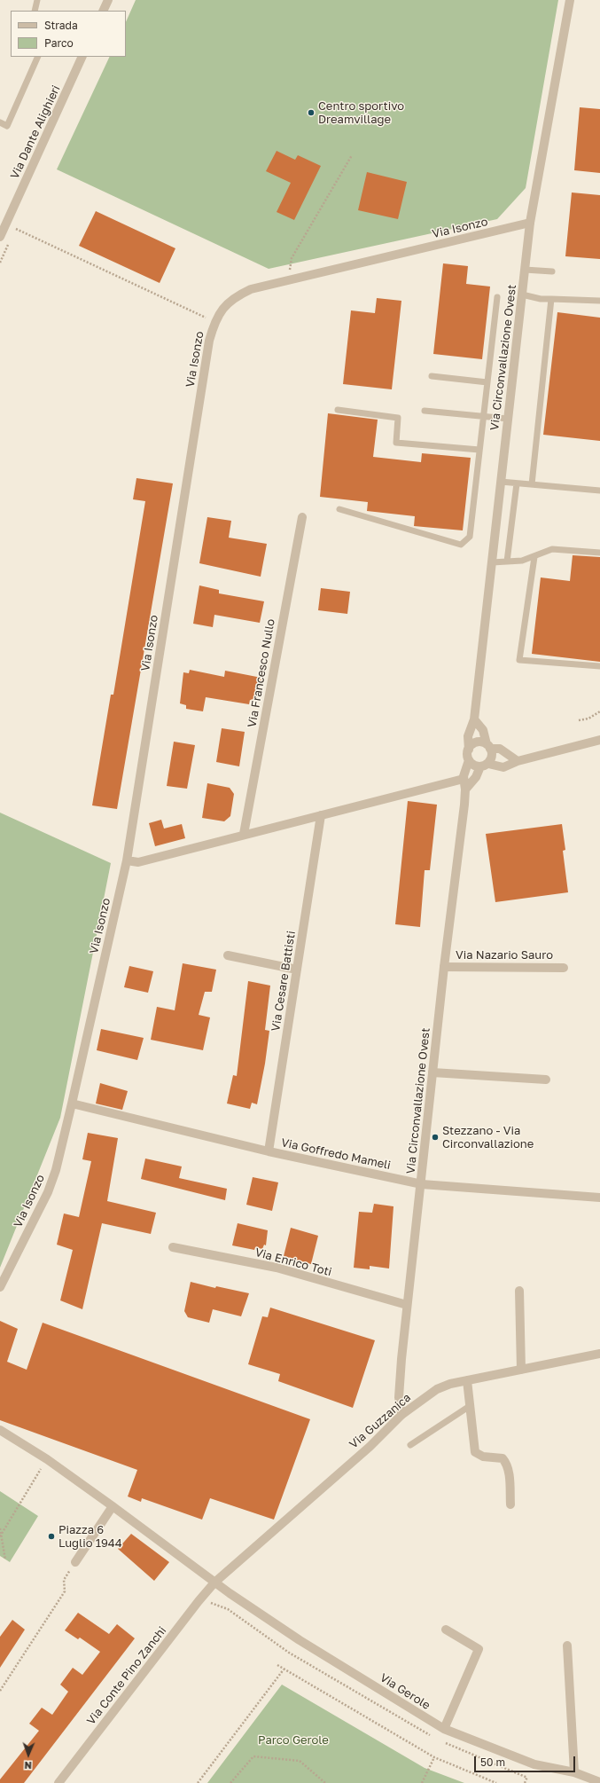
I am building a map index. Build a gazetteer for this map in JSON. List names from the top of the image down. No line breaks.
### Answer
{"streets":{"street":["Via Dante Alighieri","Via Isonzo","Via Circonvallazione Ovest","Via Francesco Nullo","Via Nazario Sauro","Via Cesare Battisti","Via Goffredo Mameli","Via Enrico Toti","Via Guzzanica","Via Conte Pino Zanchi","Via Gerole"]},"crossings":[["Via Isonzo","Via Circonvallazione Ovest"],["Via Isonzo","Via Goffredo Mameli"],["Via Circonvallazione Ovest","Via Nazario Sauro"],["Via Circonvallazione Ovest","Via Goffredo Mameli"],["Via Circonvallazione Ovest","Via Enrico Toti"],["Via Circonvallazione Ovest","Via Guzzanica"],["Via Cesare Battisti","Via Goffredo Mameli"],["Via Guzzanica","Via Conte Pino Zanchi"],["Via Guzzanica","Via Gerole"],["Via Conte Pino Zanchi","Via Gerole"]],"parks":["Parco Gerole"],"places":["Centro sportivo Dreamvillage","Stezzano - Via Circonvallazione","Piazza 6 Luglio 1944"],"legend":["Strada","Parco"],"scale_bar":"50 m","north":"bottom"}
